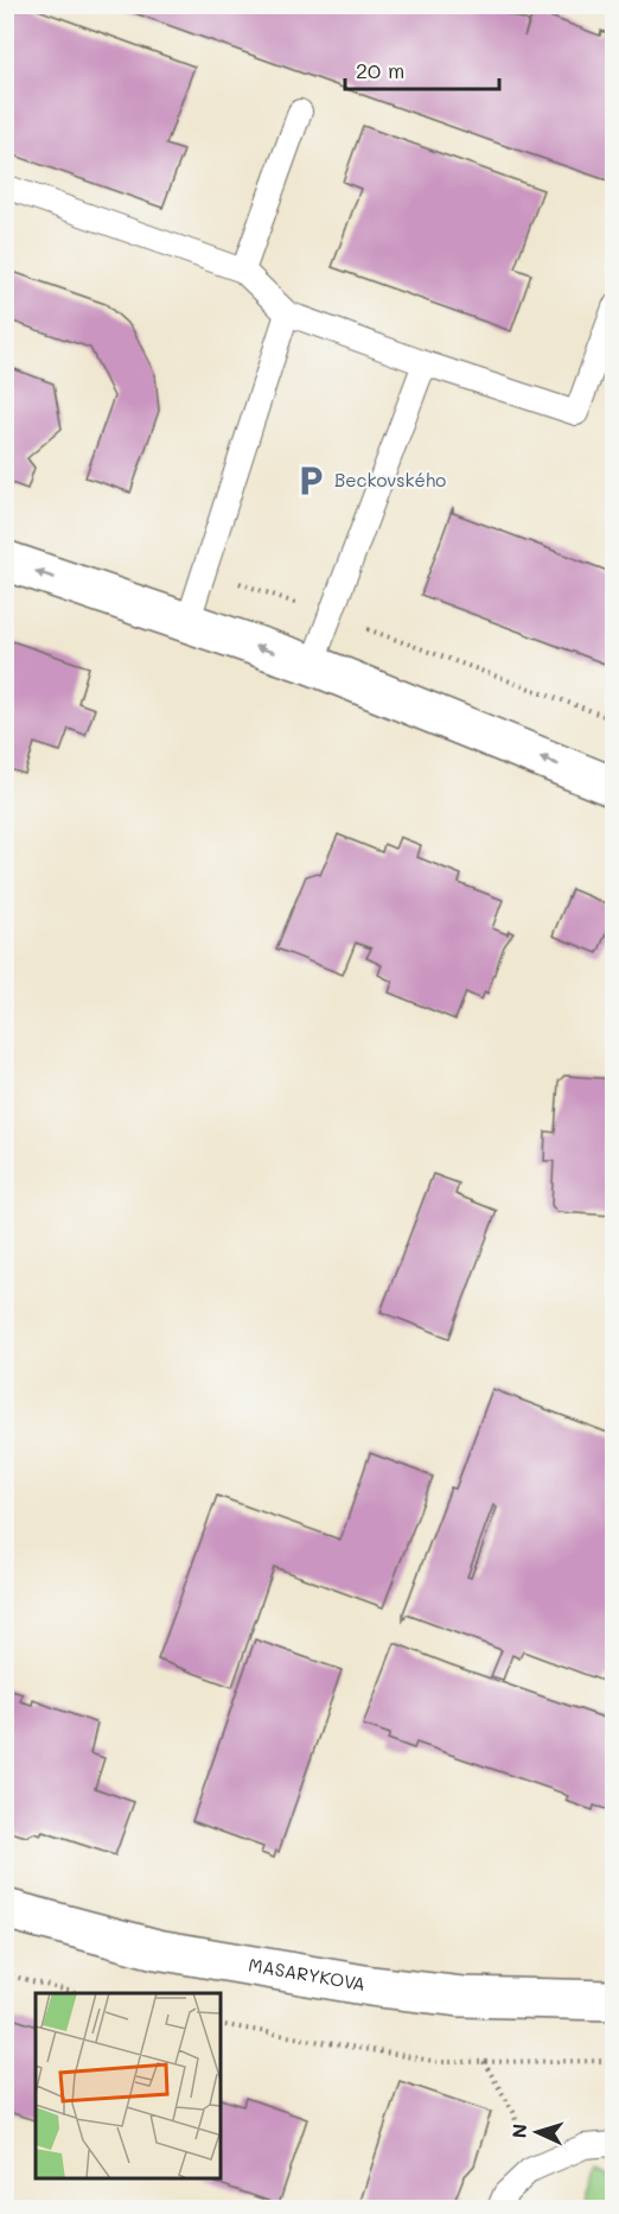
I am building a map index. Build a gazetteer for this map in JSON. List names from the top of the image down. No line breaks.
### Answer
{"streets":{"street":["MASARYKOVA"]},"places":{"parking":["Beckovského"]},"scale_bar":"20 m","north":"left"}
